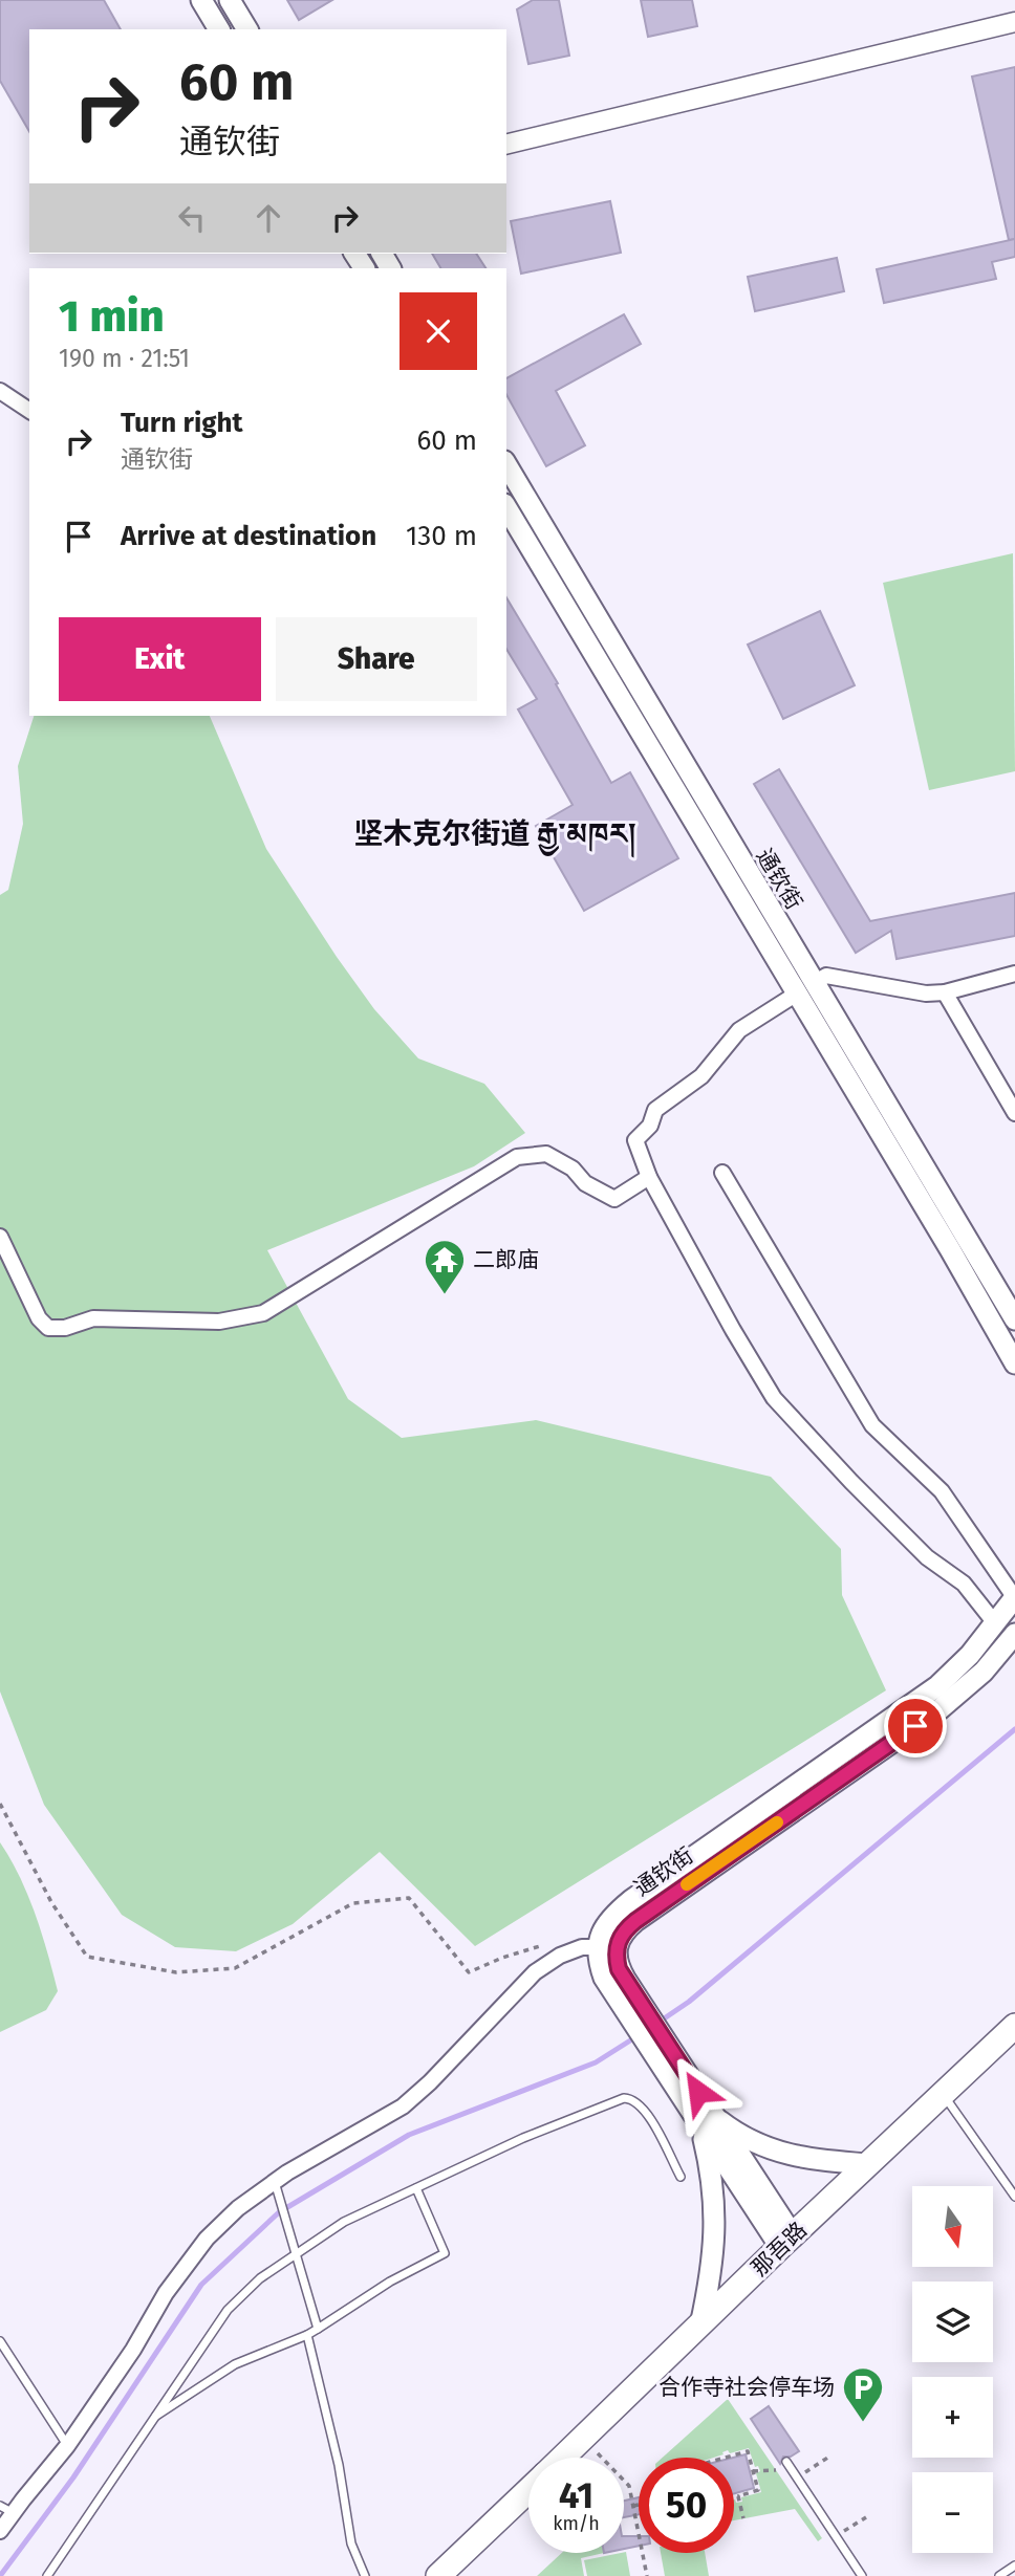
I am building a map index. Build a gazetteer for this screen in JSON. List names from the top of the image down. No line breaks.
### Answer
{"streets":{"highway":["那吾路"],"main road":["通钦街"]},"crossings":[["通钦街","那吾路"]],"districts":["坚木克尔街道 རྒྱ་མཁར།"],"places":{"temple":["二郎庙"],"parking":["合作寺社会停车场"]},"north":"bottom","page":{"turn":["60 m","通钦街"],"heading":["1 min","190 m · 21:51"],"list":[{"name":"Turn right","note":"通钦街","value":"60 m"},{"name":"Arrive at destination","value":"130 m"}],"buttons":["Exit","Share"],"map_buttons":["+","−"],"speed":"41 km/h","limit":"50"}}
